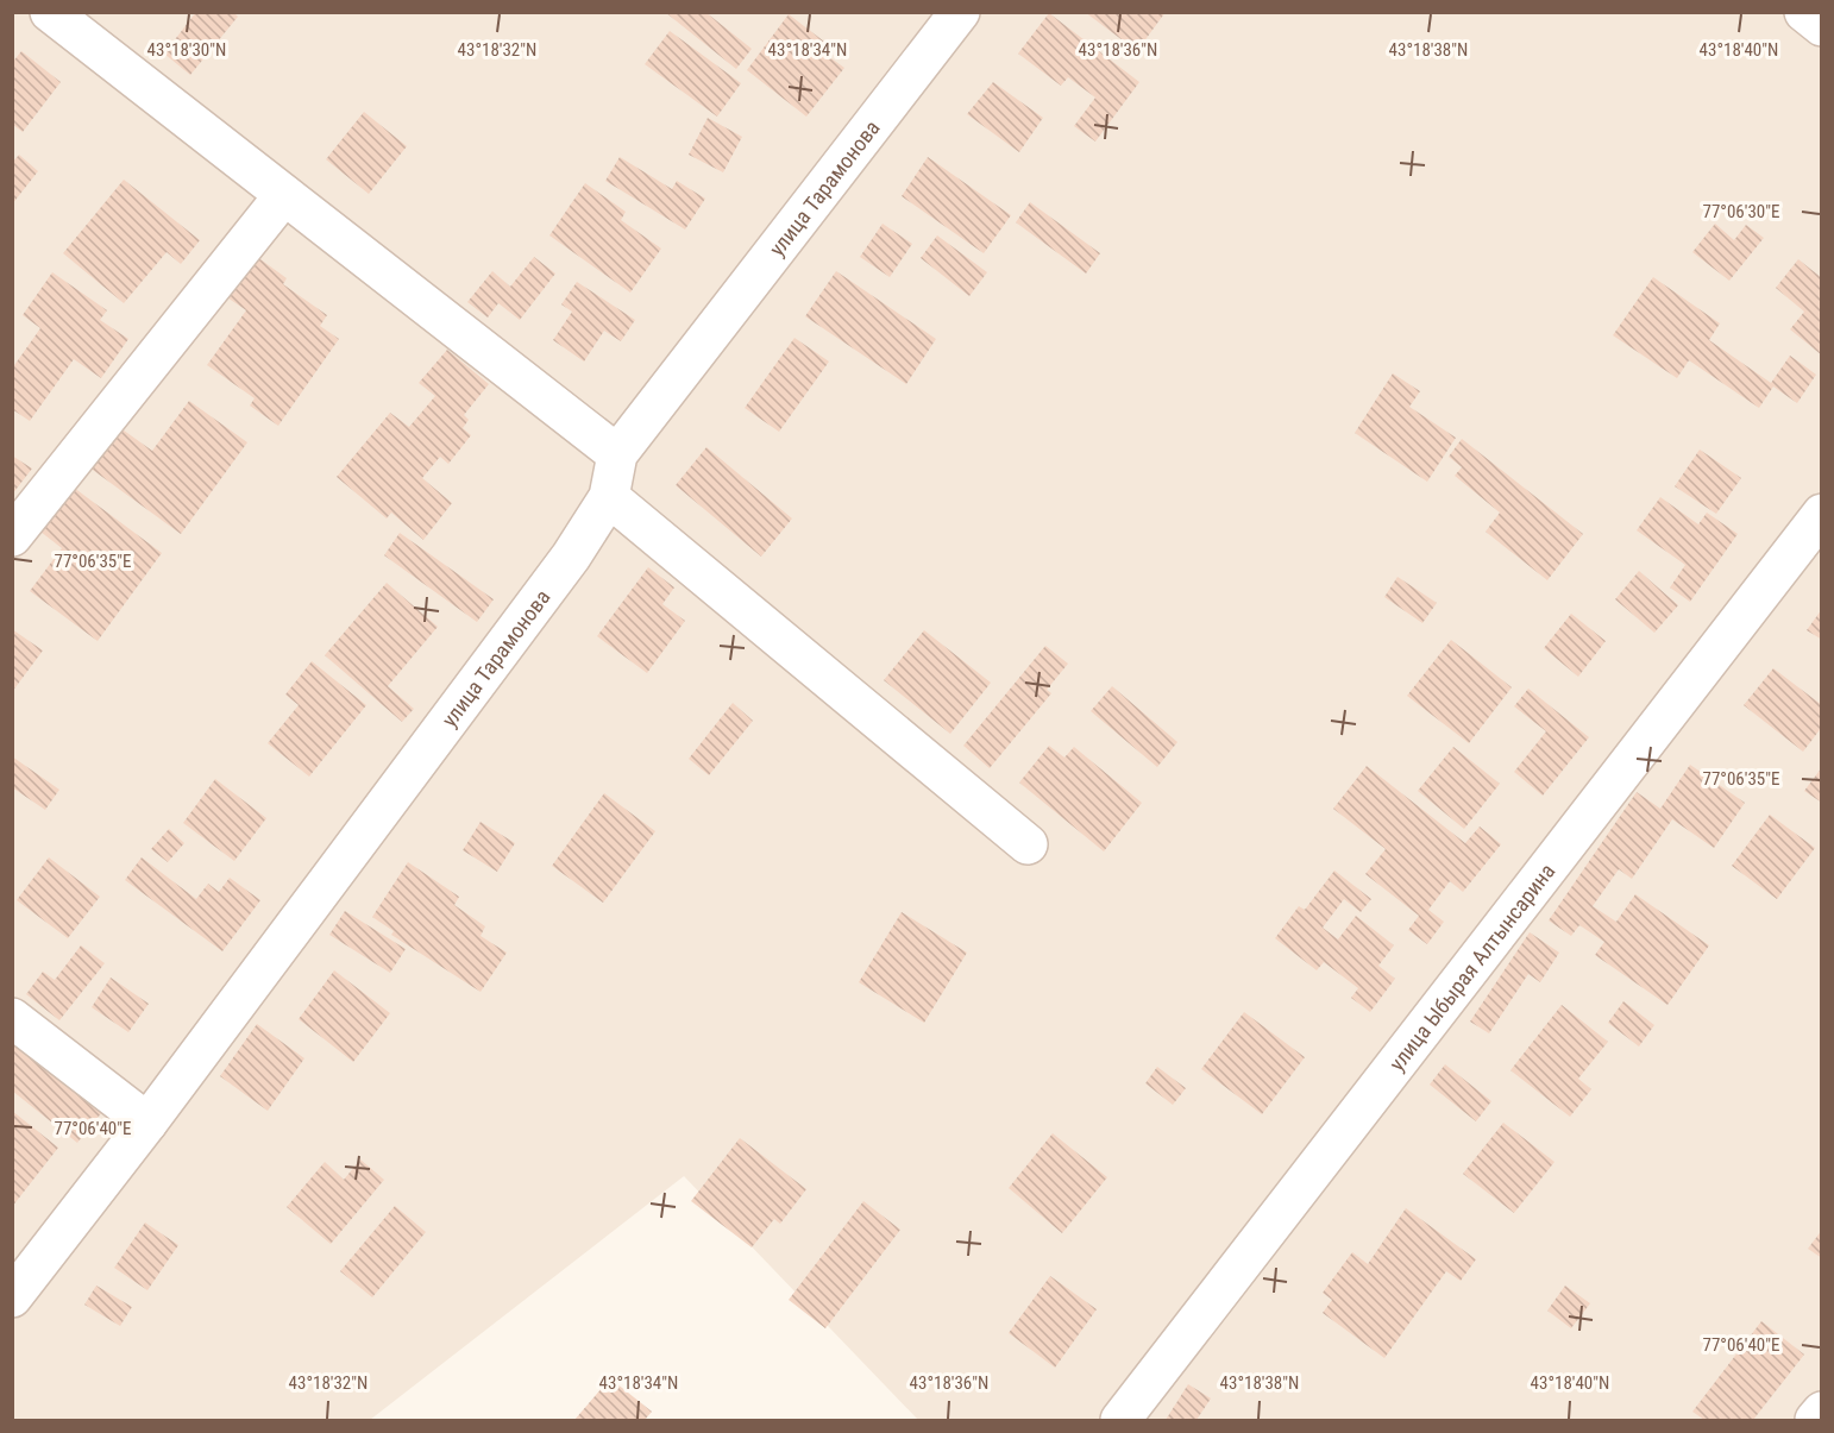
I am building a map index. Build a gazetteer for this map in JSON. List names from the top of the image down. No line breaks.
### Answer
{"streets":{"street":["улица Тарамонова","улица Ыбырая Алтынсарина"]},"coordinates":["43°18'30\"N","43°18'32\"N","43°18'34\"N","43°18'36\"N","43°18'38\"N","43°18'40\"N","77°06'30\"E","77°06'35\"E","77°06'40\"E"]}
